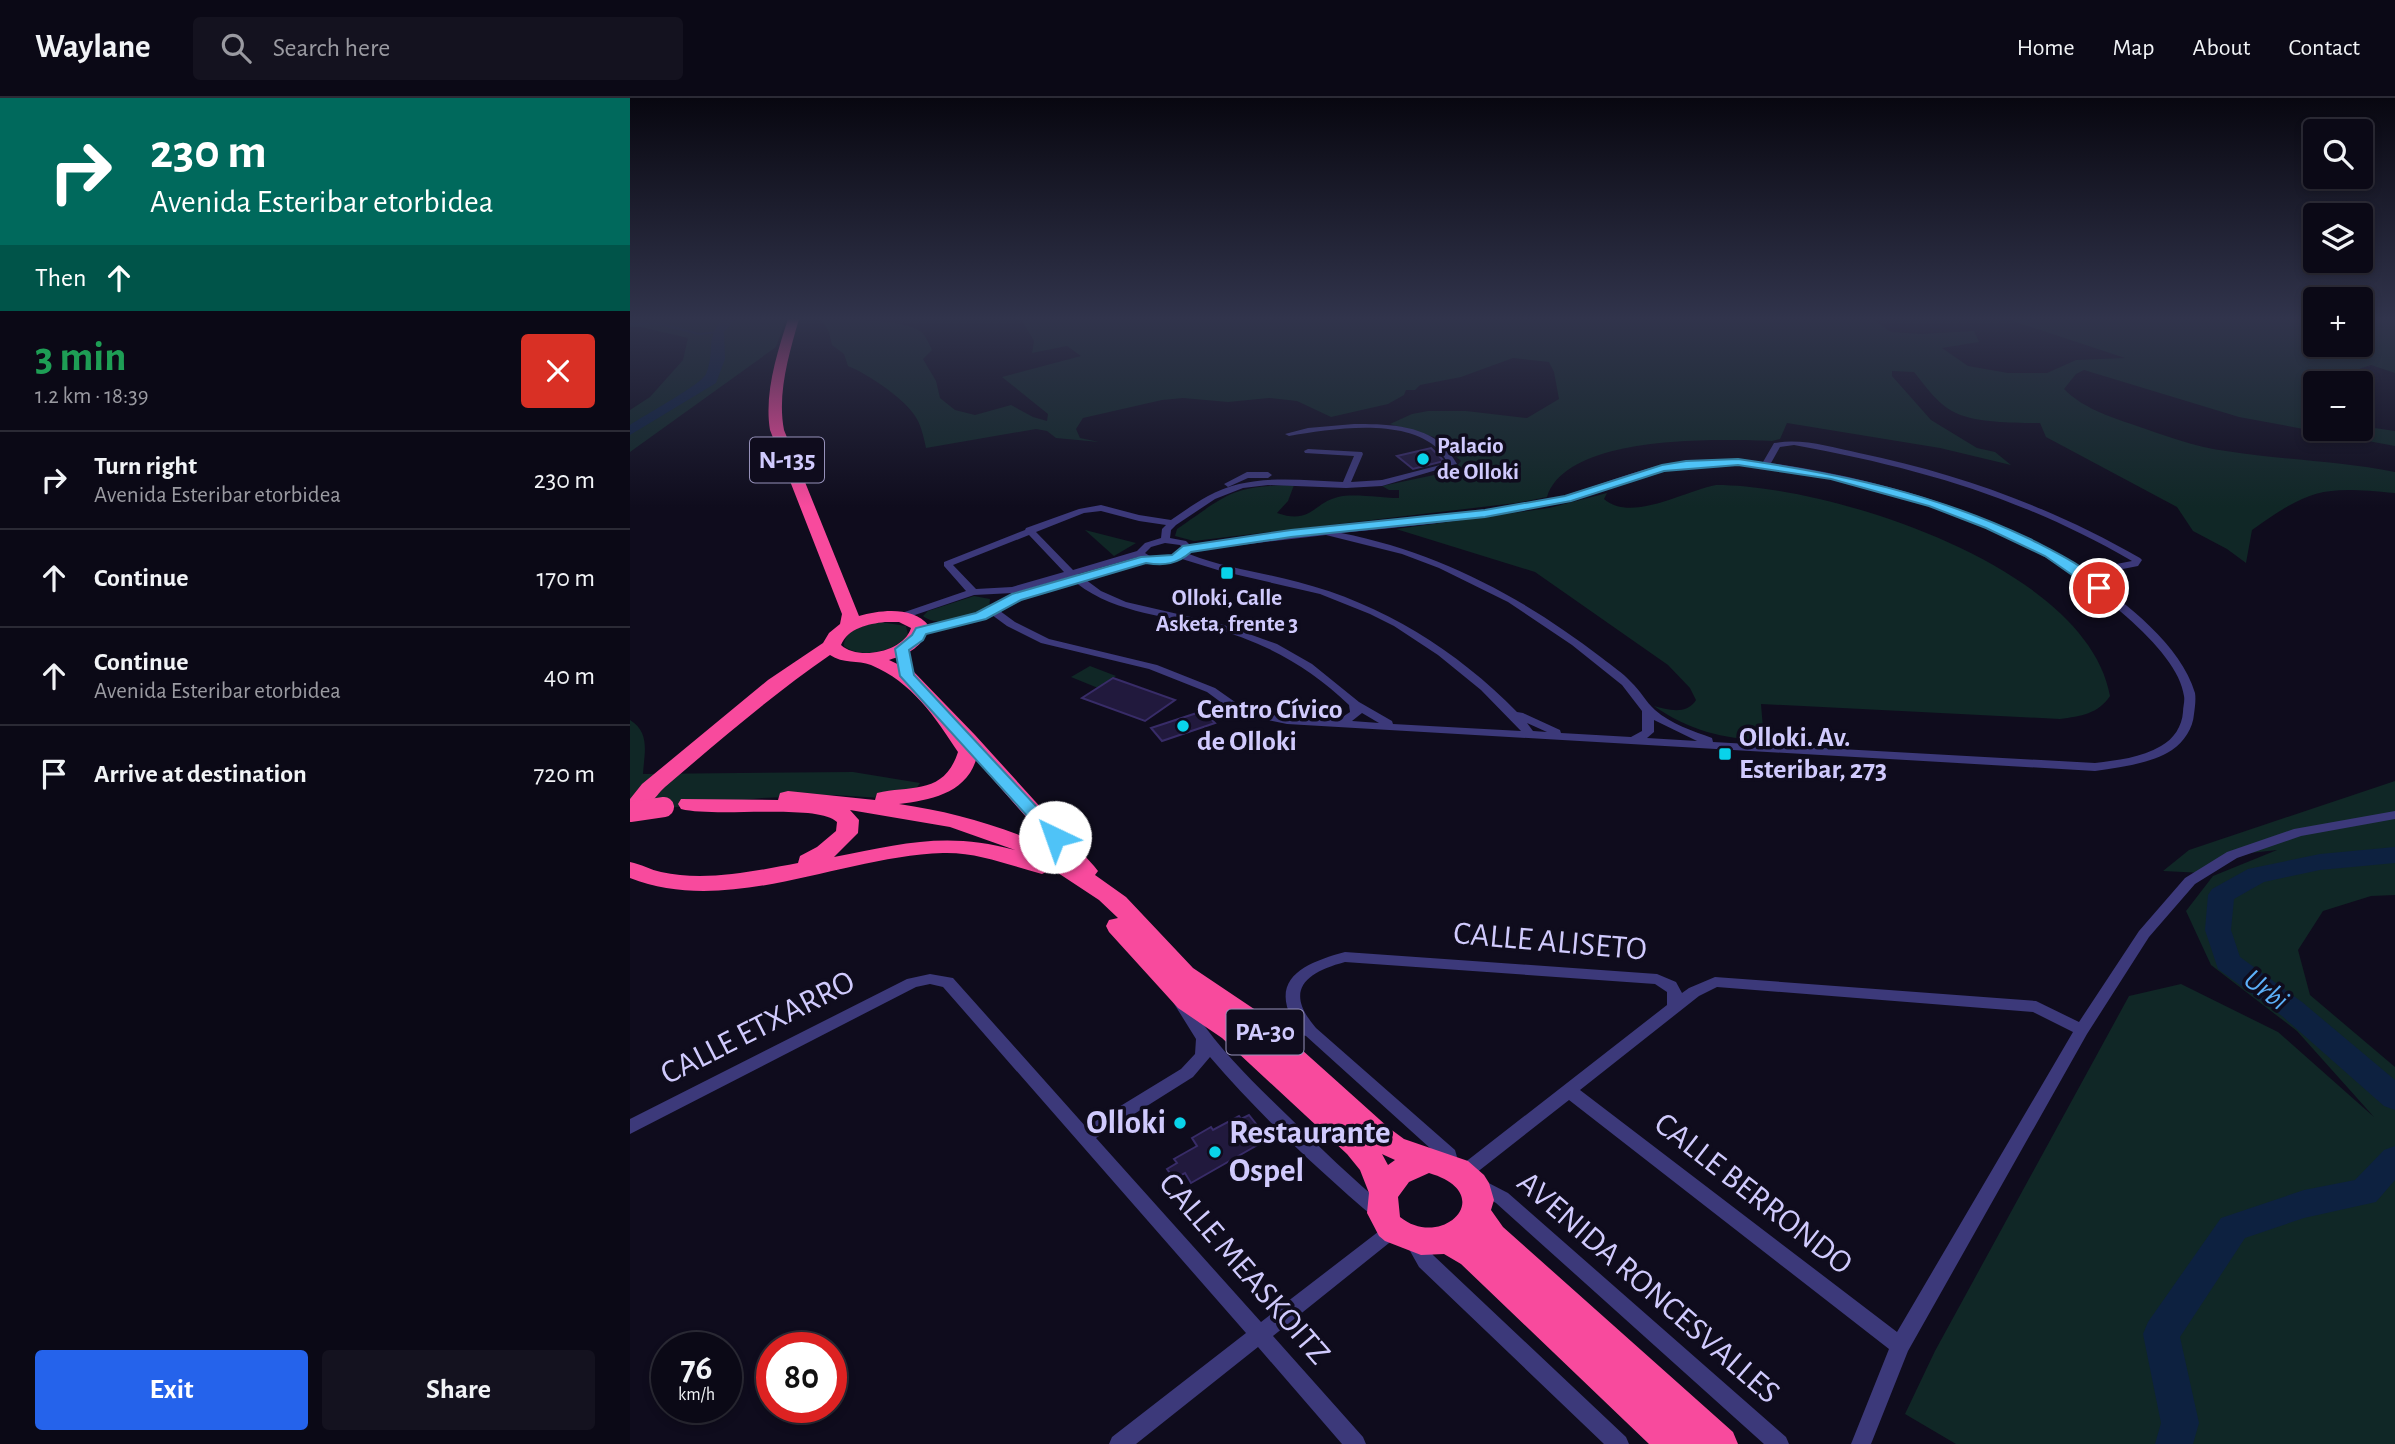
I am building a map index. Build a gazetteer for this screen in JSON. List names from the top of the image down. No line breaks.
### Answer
{"streets":{"highway":["N-135","PA-30"],"street":["CALLE ALISETO","CALLE ETXARRO","CALLE BERRONDO","CALLE MEASKOITZ","AVENIDA RONCESVALLES"]},"crossings":[["CALLE ALISETO","AVENIDA RONCESVALLES"],["CALLE ETXARRO","CALLE MEASKOITZ"],["PA-30","AVENIDA RONCESVALLES"]],"water":["Urbi"],"places":{"other":["Palacio de Olloki","Centro Cívico de Olloki","Olloki","Restaurante Ospel"],"transit":["Olloki, Calle Asketa, frente 3","Olloki. Av. Esteribar, 273"]},"page":{"header":"Waylane","search":"Search here","nav":["Home","Map","About","Contact"],"turn":["230 m","Avenida Esteribar etorbidea"],"map_buttons":["+","−"],"then":"Then","heading":["3 min","1.2 km · 18:39"],"list":[{"name":"Turn right","note":"Avenida Esteribar etorbidea","value":"230 m"},{"name":"Continue","value":"170 m"},{"name":"Continue","note":"Avenida Esteribar etorbidea","value":"40 m"},{"name":"Arrive at destination","value":"720 m"}],"speed":"76 km/h","limit":"80","buttons":["Exit","Share"]}}
